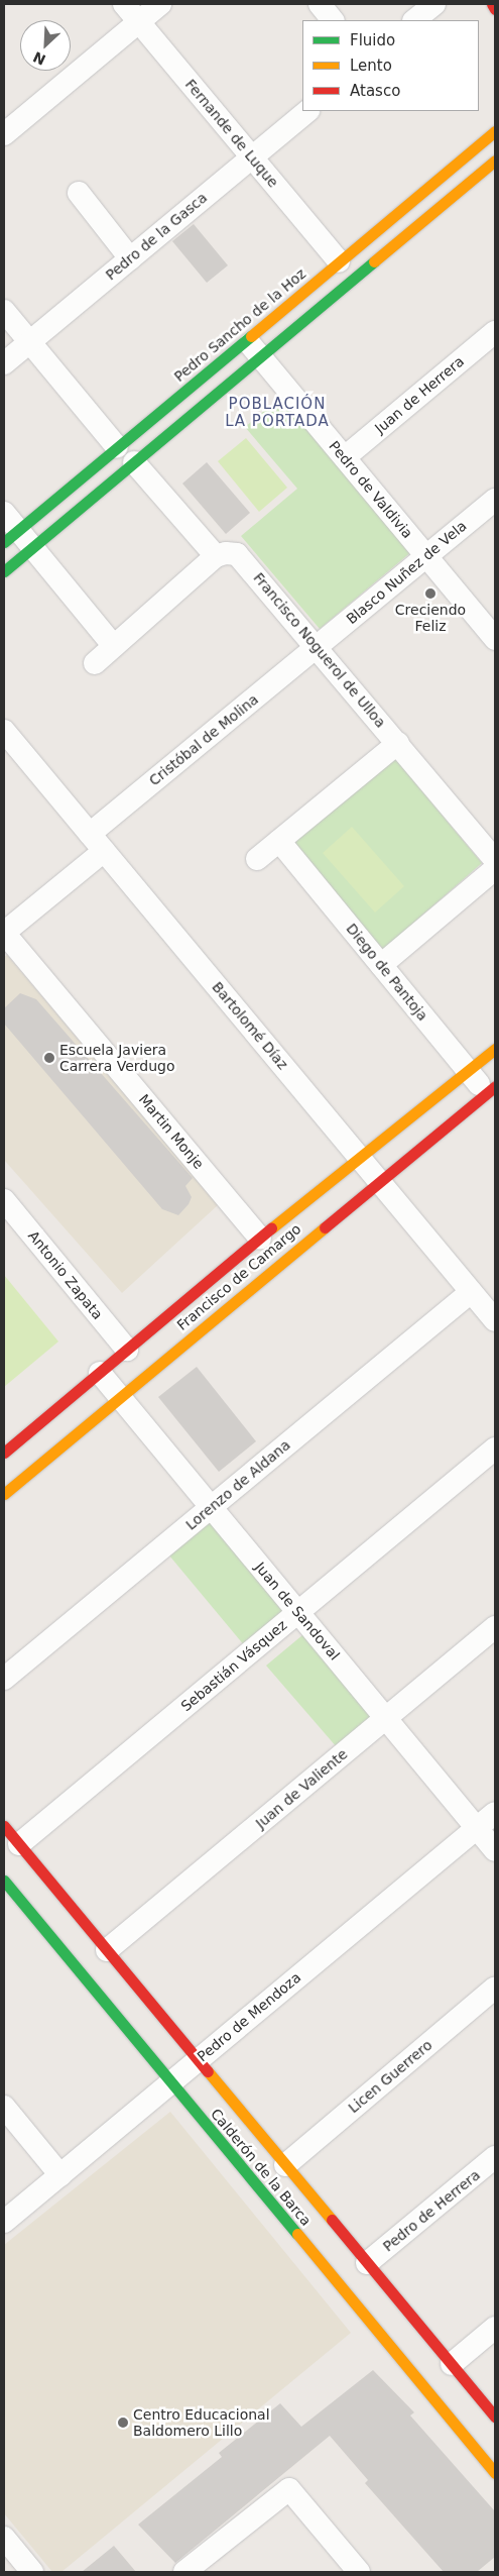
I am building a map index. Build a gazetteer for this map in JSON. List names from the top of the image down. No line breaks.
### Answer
{"streets":{"street":["Fernande de Luque","Pedro de la Gasca","Pedro Sancho de la Hoz","Juan de Herrera","Pedro de Valdivia","Blasco Nuñez de Vela","Francisco Noguerol de Ulloa","Cristóbal de Molina","Diego de Pantoja","Bartolomé Díaz","Martin Monje","Antonio Zapata","Francisco de Camargo","Lorenzo de Aldana","Juan de Sandoval","Sebastián Vásquez","Juan de Valiente","Pedro de Mendoza","Licen Guerrero","Calderón de la Barca","Pedro de Herrera"]},"crossings":[["Fernande de Luque","Pedro de la Gasca"],["Fernande de Luque","Pedro Sancho de la Hoz"],["Pedro Sancho de la Hoz","Pedro de Valdivia"],["Juan de Herrera","Pedro de Valdivia"],["Pedro de Valdivia","Blasco Nuñez de Vela"],["Blasco Nuñez de Vela","Francisco Noguerol de Ulloa"],["Blasco Nuñez de Vela","Cristóbal de Molina"],["Francisco Noguerol de Ulloa","Cristóbal de Molina"],["Cristóbal de Molina","Bartolomé Díaz"],["Cristóbal de Molina","Martin Monje"],["Diego de Pantoja","Francisco de Camargo"],["Bartolomé Díaz","Francisco de Camargo"],["Bartolomé Díaz","Lorenzo de Aldana"],["Martin Monje","Francisco de Camargo"],["Antonio Zapata","Francisco de Camargo"],["Francisco de Camargo","Juan de Sandoval"],["Lorenzo de Aldana","Juan de Sandoval"],["Juan de Sandoval","Sebastián Vásquez"],["Juan de Sandoval","Juan de Valiente"],["Juan de Sandoval","Pedro de Mendoza"],["Sebastián Vásquez","Calderón de la Barca"],["Juan de Valiente","Calderón de la Barca"],["Pedro de Mendoza","Calderón de la Barca"],["Licen Guerrero","Calderón de la Barca"],["Calderón de la Barca","Pedro de Herrera"]],"districts":["POBLACIÓN LA PORTADA"],"places":["Creciendo Feliz","Escuela Javiera Carrera Verdugo","Centro Educacional Baldomero Lillo"],"legend":["Fluido","Lento","Atasco"],"north":"bottom left"}
